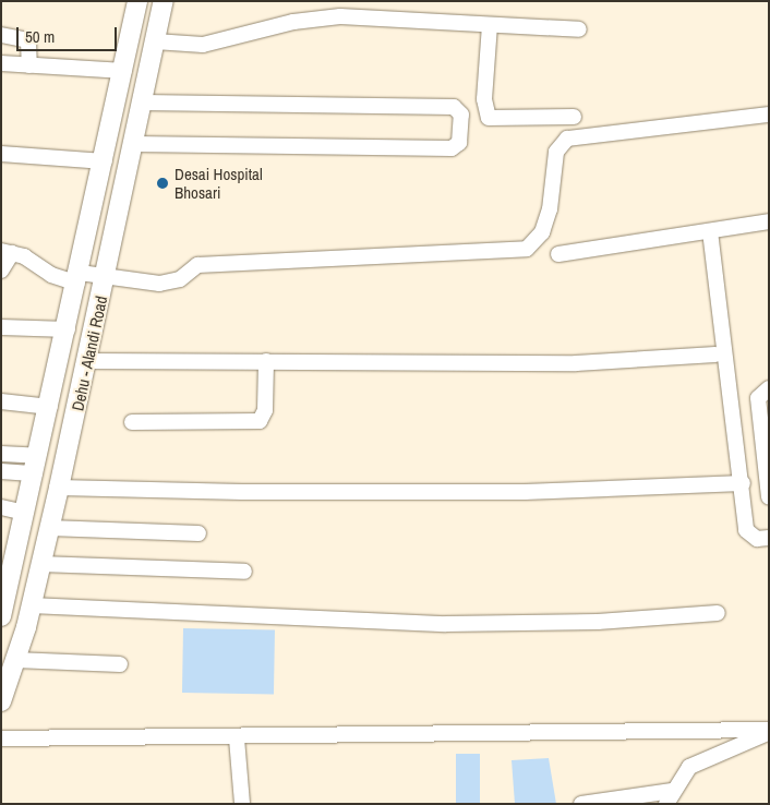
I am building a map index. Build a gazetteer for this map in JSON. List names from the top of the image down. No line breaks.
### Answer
{"streets":{"main road":["Dehu - Alandi Road"]},"places":["Desai Hospital Bhosari"],"scale_bar":"50 m"}
